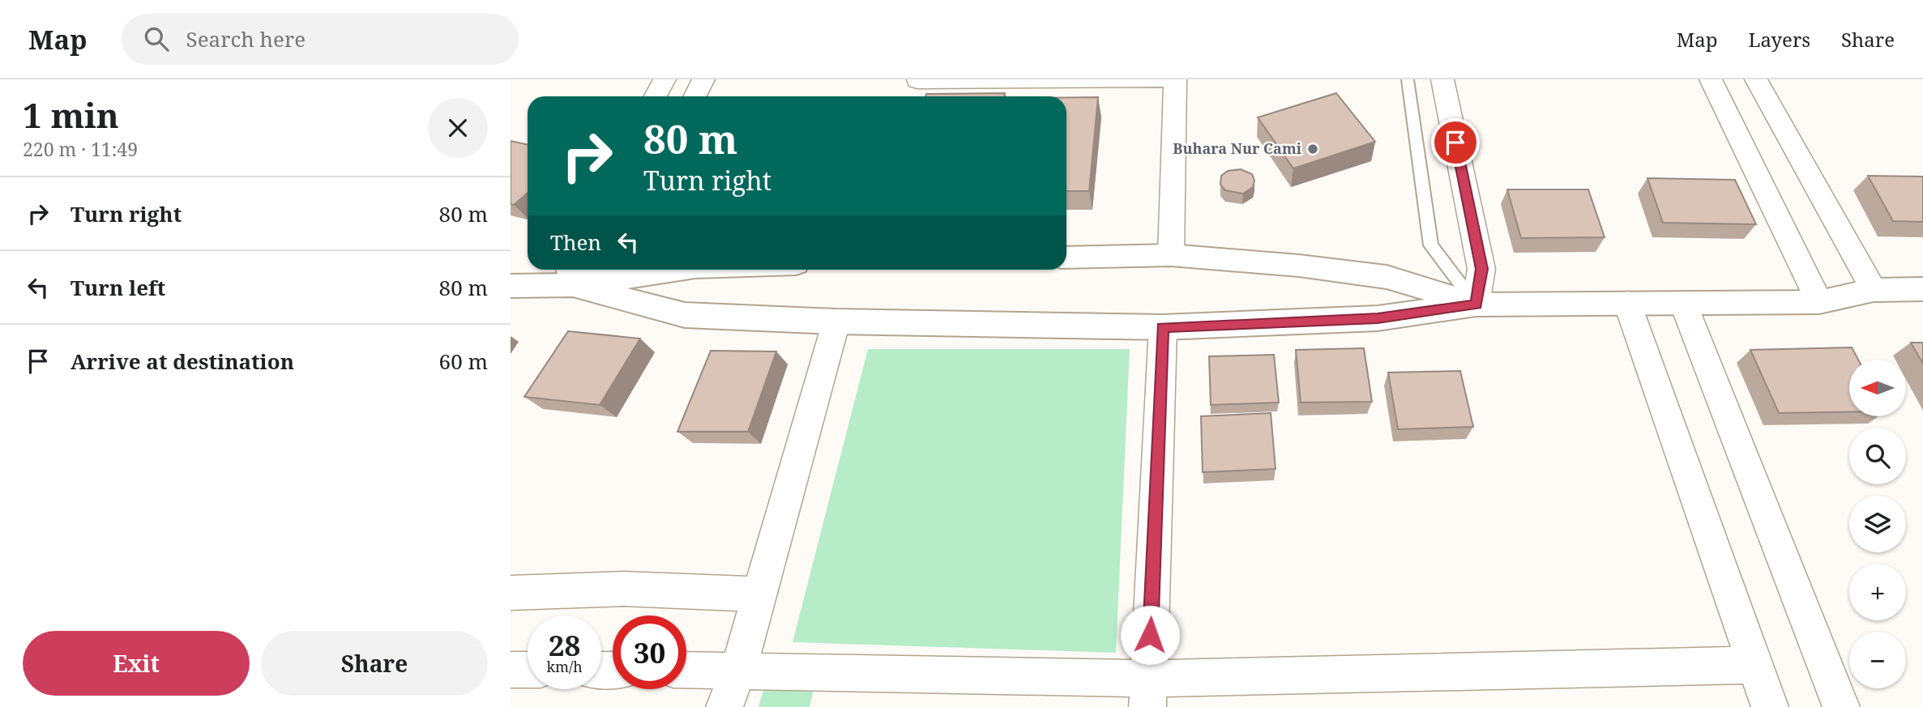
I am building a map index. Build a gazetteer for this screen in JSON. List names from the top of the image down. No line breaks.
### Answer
{"places":["Buhara Nur Cami"],"north":"left","page":{"header":"Map","search":"Search here","nav":["Map","Layers","Share"],"heading":["1 min","220 m · 11:49"],"turn":["80 m","Turn right"],"list":[{"name":"Turn right","value":"80 m"},{"name":"Turn left","value":"80 m"},{"name":"Arrive at destination","value":"60 m"}],"then":"Then","map_buttons":["+","−"],"speed":"28 km/h","limit":"30","buttons":["Exit","Share"]}}
